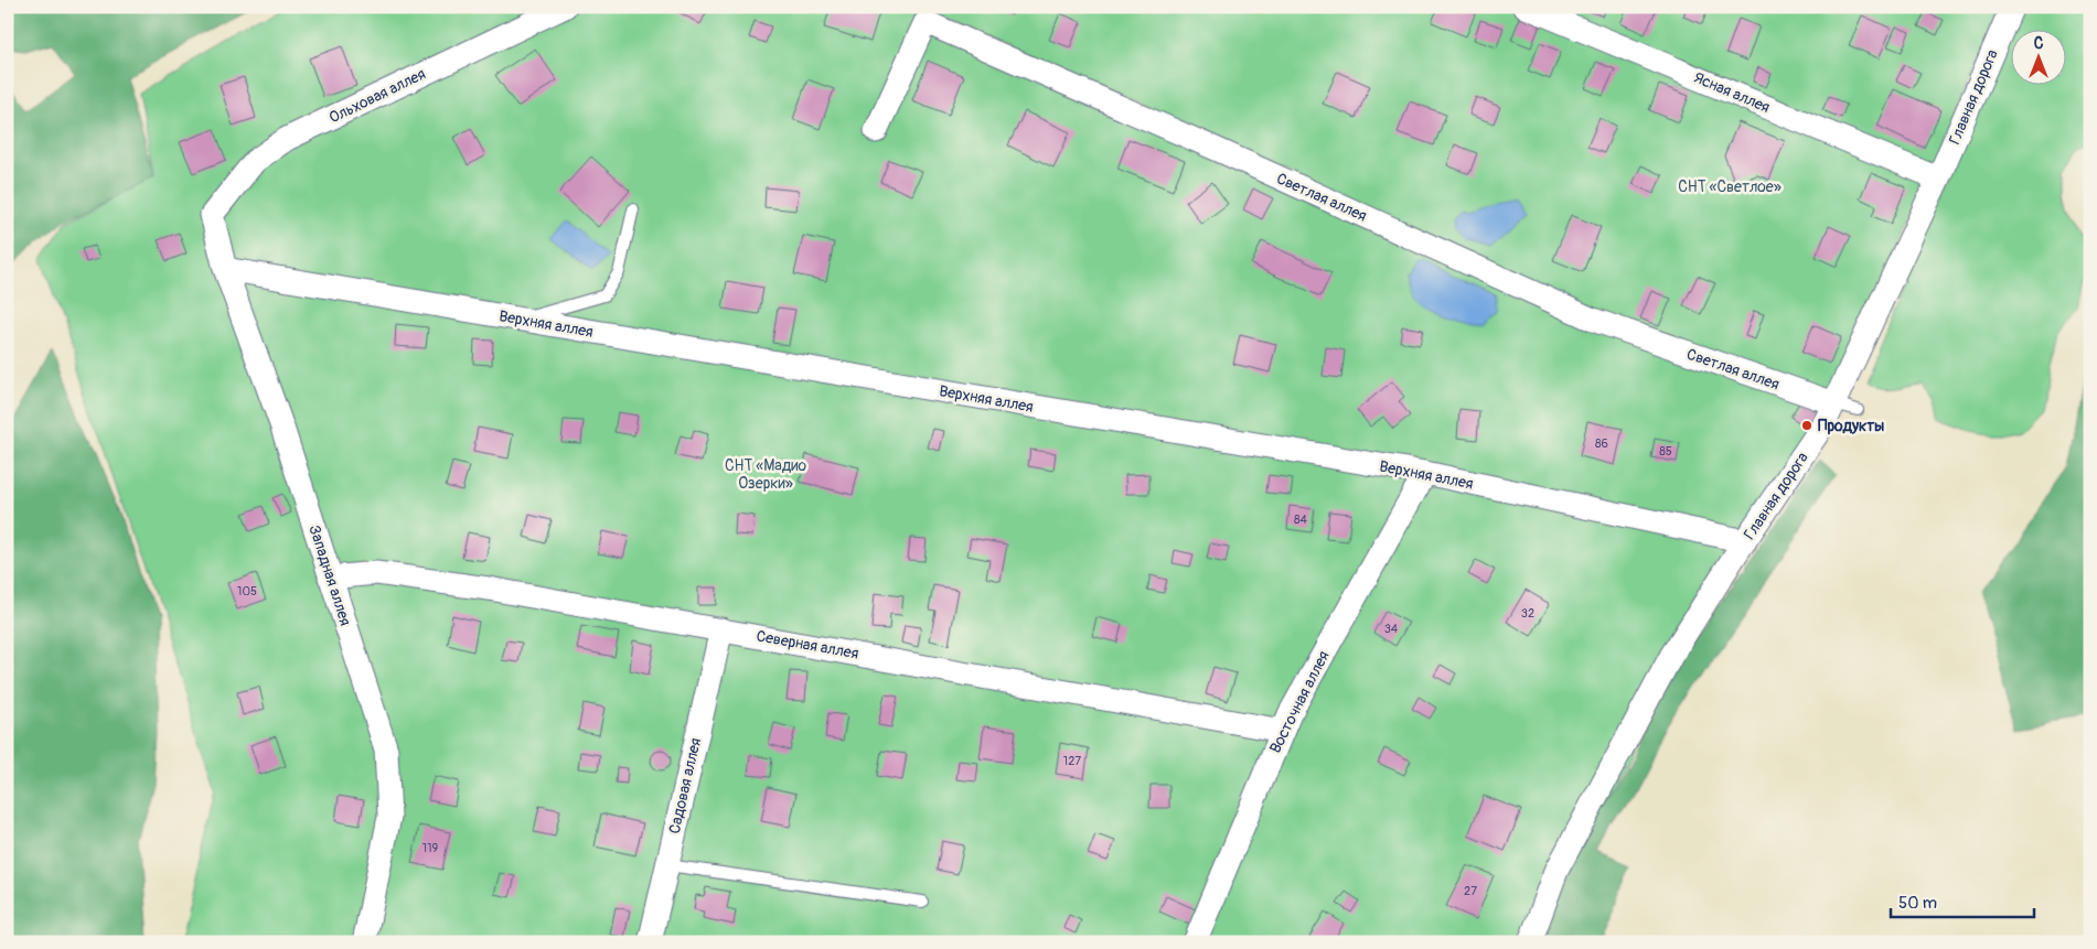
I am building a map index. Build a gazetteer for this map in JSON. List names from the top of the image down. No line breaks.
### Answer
{"streets":{"street":["Ясная аллея","Ольховая аллея","Главная дорога","Светлая аллея","Верхняя аллея","Западная аллея","Северная аллея","Восточная аллея","Садовая аллея"]},"crossings":[["Ясная аллея","Главная дорога"],["Ольховая аллея","Западная аллея"],["Главная дорога","Светлая аллея"],["Главная дорога","Верхняя аллея"],["Верхняя аллея","Западная аллея"],["Верхняя аллея","Восточная аллея"],["Западная аллея","Северная аллея"],["Северная аллея","Восточная аллея"],["Северная аллея","Садовая аллея"]],"parks":["СНТ «Светлое»","СНТ «Мадио Озерки»"],"places":["Продукты"],"house_numbers":["86","85","84","105","32","34","127","119","27"],"scale_bar":"50 m","north":"top"}
